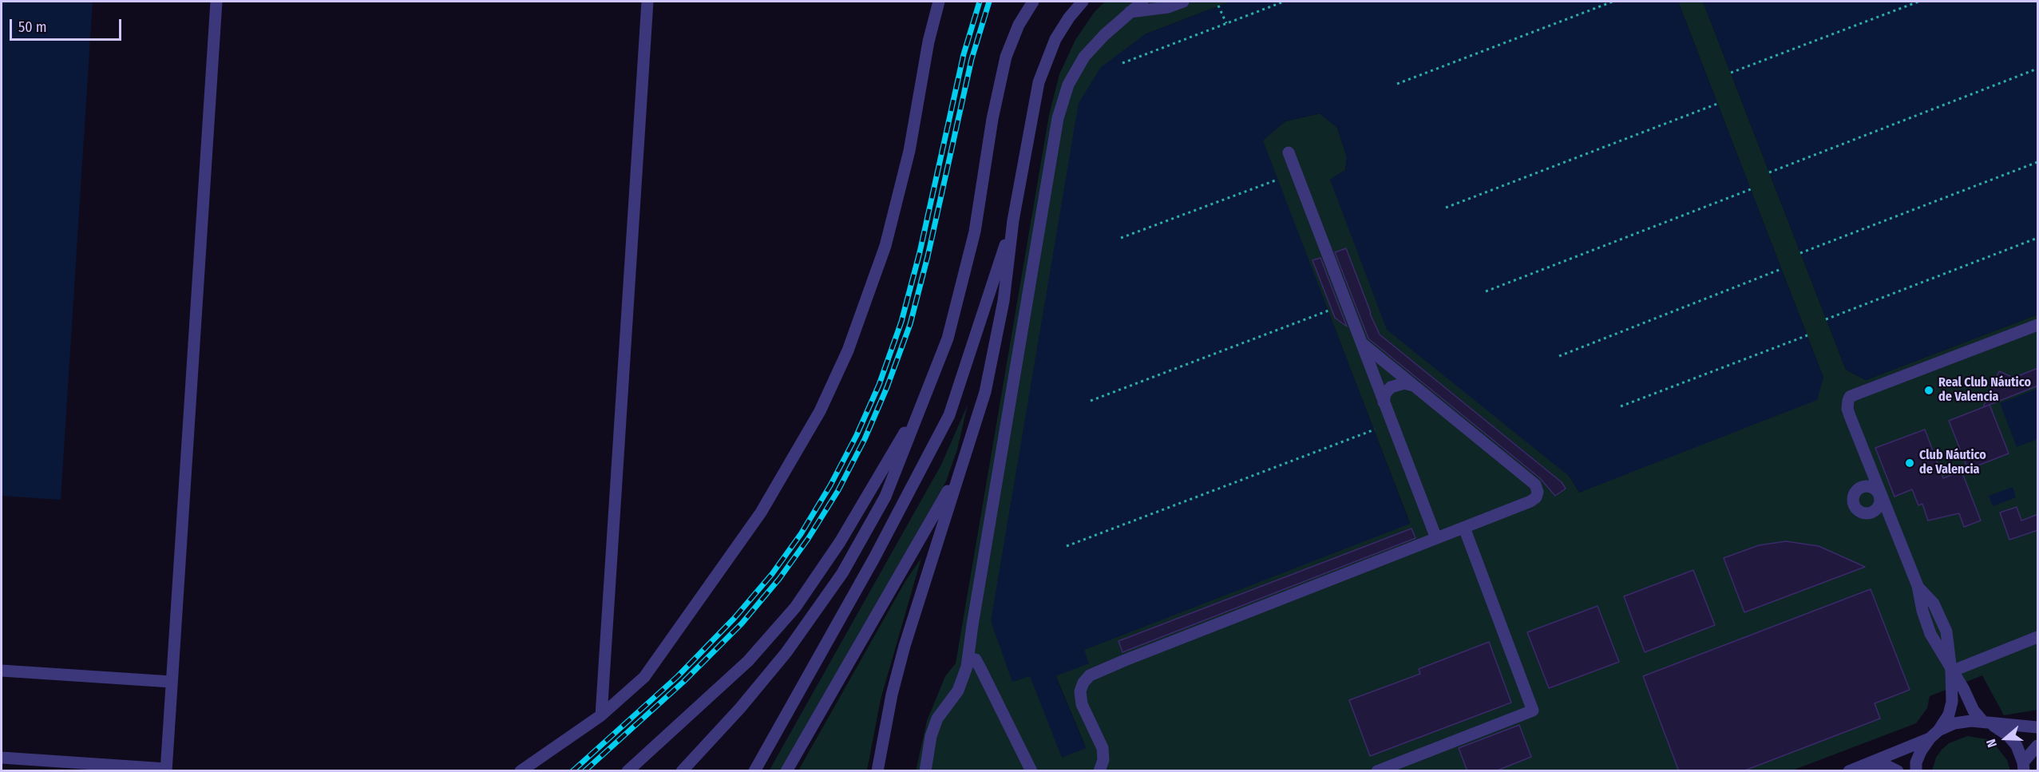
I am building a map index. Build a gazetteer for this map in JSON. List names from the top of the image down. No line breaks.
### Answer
{"places":["Real Club Náutico de Valencia","Club Náutico de Valencia"],"scale_bar":"50 m","north":"left"}
